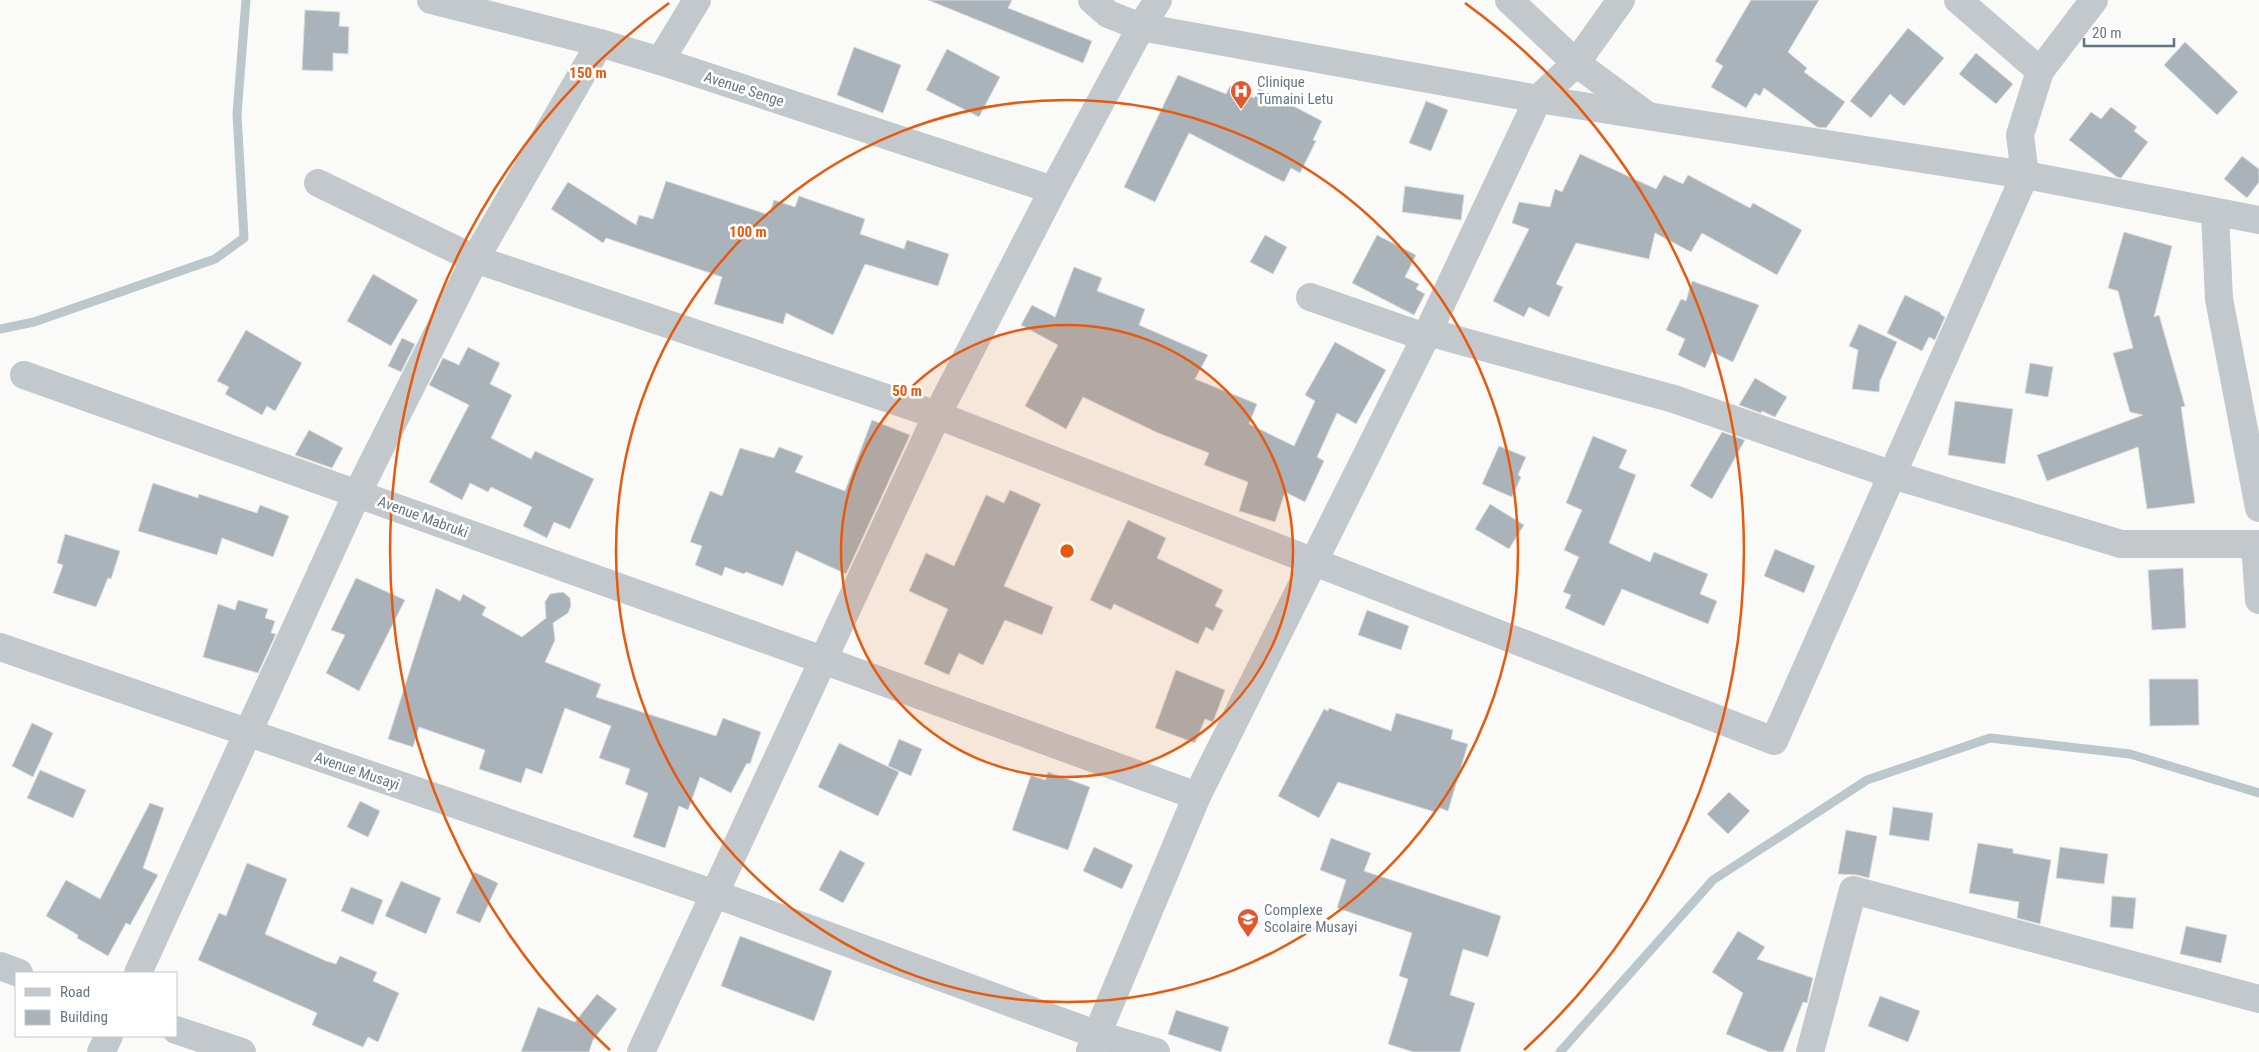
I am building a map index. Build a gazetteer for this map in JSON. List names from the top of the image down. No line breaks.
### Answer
{"streets":{"street":["Avenue Senge","Avenue Mabruki","Avenue Musayi"]},"places":{"hospital":["Clinique Tumaini Letu"],"school or university":["Complexe Scolaire Musayi"]},"legend":["Road","Building"],"scale_bar":"20 m","rings":["150 m","100 m","50 m"]}
